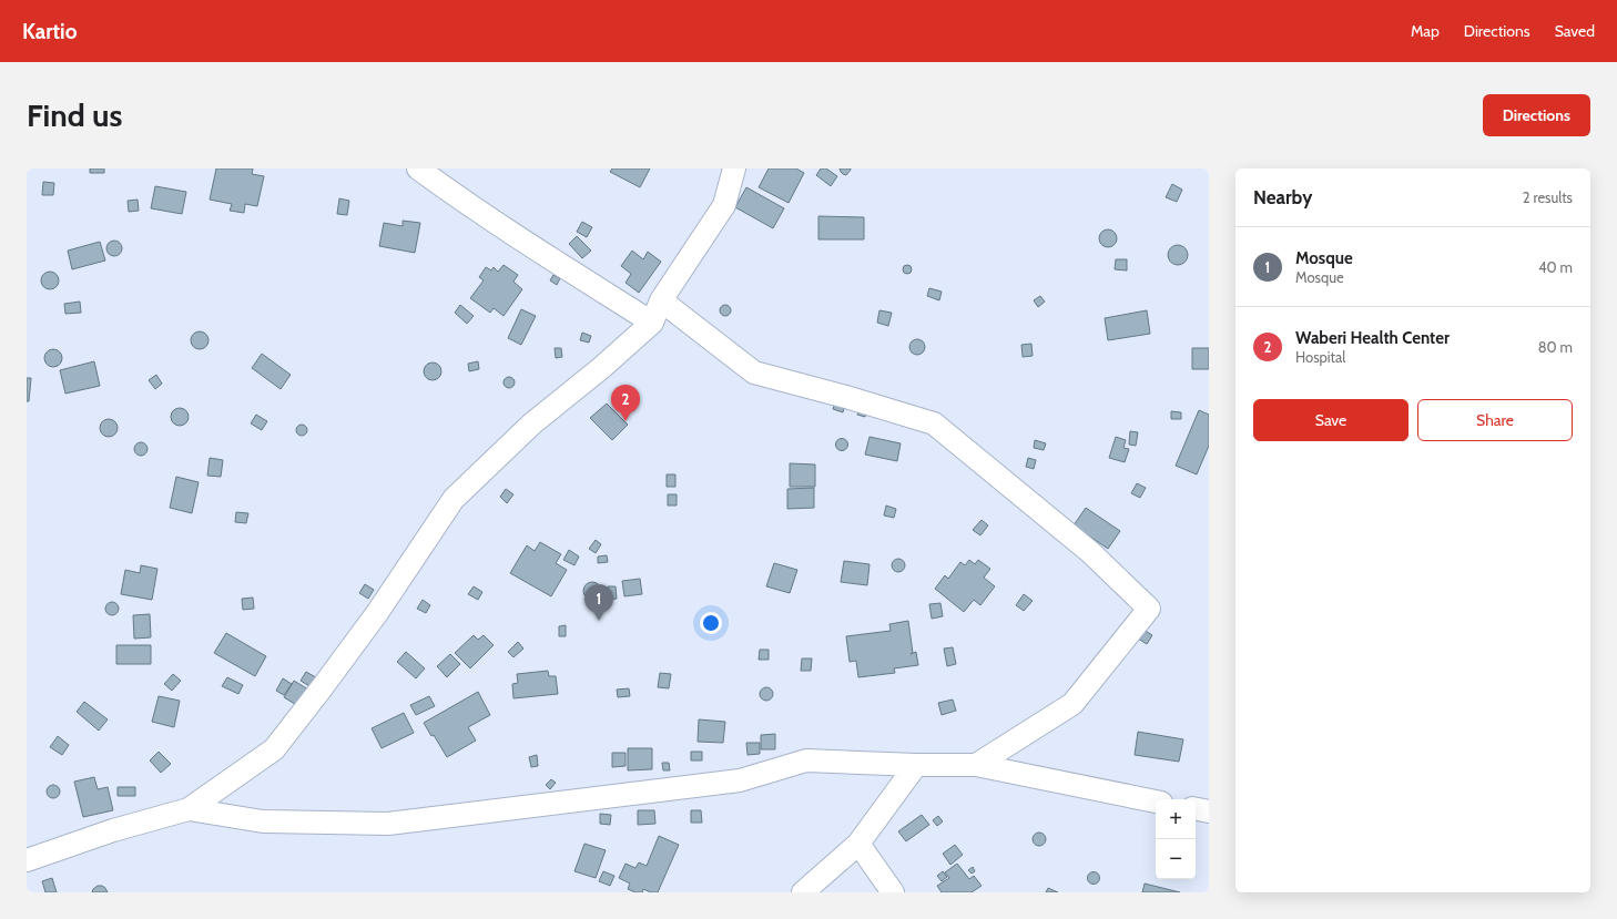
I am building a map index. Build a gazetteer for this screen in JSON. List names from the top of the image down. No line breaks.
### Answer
{"page":{"header":"Kartio","nav":["Map","Directions","Saved"],"buttons":["Directions",["Save","Share"]],"title":"Find us","heading":["Nearby","2 results"],"list":[{"mark":"1","name":"Mosque","note":"Mosque","value":"40 m"},{"mark":"2","name":"Waberi Health Center","note":"Hospital","value":"80 m"}],"pins":["2","1"],"map_buttons":["+","−"]}}
